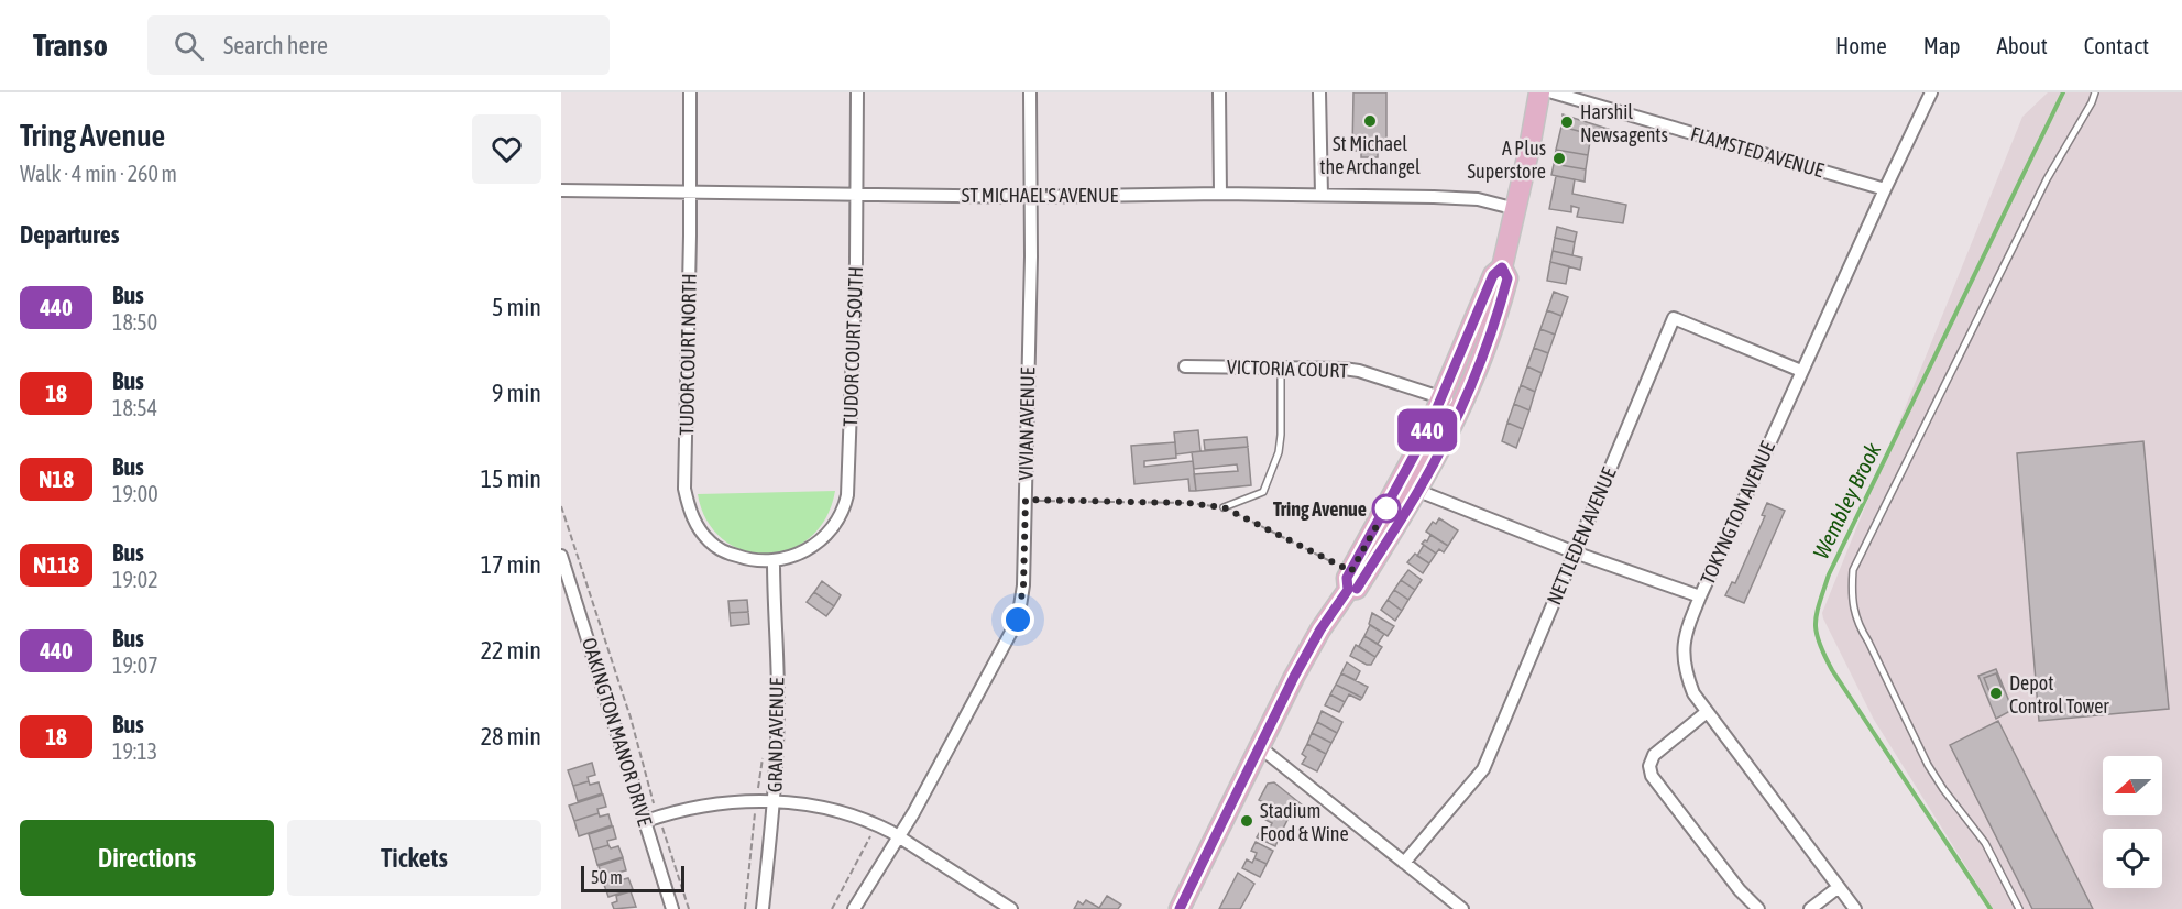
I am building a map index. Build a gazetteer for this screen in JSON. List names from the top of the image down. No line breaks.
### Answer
{"streets":{"street":["FLAMSTED AVENUE","ST MICHAEL'S AVENUE","TUDOR COURT SOUTH","TUDOR COURT NORTH","VICTORIA COURT","VIVIAN AVENUE","TOKYNGTON AVENUE","NETTLEDEN AVENUE","OAKINGTON MANOR DRIVE","GRAND AVENUE"]},"crossings":[["FLAMSTED AVENUE","TOKYNGTON AVENUE"],["ST MICHAEL'S AVENUE","TUDOR COURT SOUTH"],["ST MICHAEL'S AVENUE","TUDOR COURT NORTH"],["ST MICHAEL'S AVENUE","VIVIAN AVENUE"],["TUDOR COURT SOUTH","TUDOR COURT NORTH"],["TUDOR COURT SOUTH","GRAND AVENUE"],["TUDOR COURT NORTH","GRAND AVENUE"],["TOKYNGTON AVENUE","NETTLEDEN AVENUE"]],"water":["Wembley Brook"],"places":["St Michael the Archangel","Harshil Newsagents","A Plus Superstore","Tring Avenue","Depot Control Tower","Stadium Food & Wine"],"lines":["bus line 440"],"scale_bar":"50 m","north":"left","page":{"header":"Transo","search":"Search here","nav":["Home","Map","About","Contact"],"heading":[["Tring Avenue","Walk · 4 min · 260 m"],"Departures"],"on_map":"440","list":[{"mark":"440","name":"Bus","note":"18:50","value":"5 min"},{"mark":"18","name":"Bus","note":"18:54","value":"9 min"},{"mark":"N18","name":"Bus","note":"19:00","value":"15 min"},{"mark":"N118","name":"Bus","note":"19:02","value":"17 min"},{"mark":"440","name":"Bus","note":"19:07","value":"22 min"},{"mark":"18","name":"Bus","note":"19:13","value":"28 min"}],"buttons":["Directions","Tickets"],"scale":"50 m"}}
